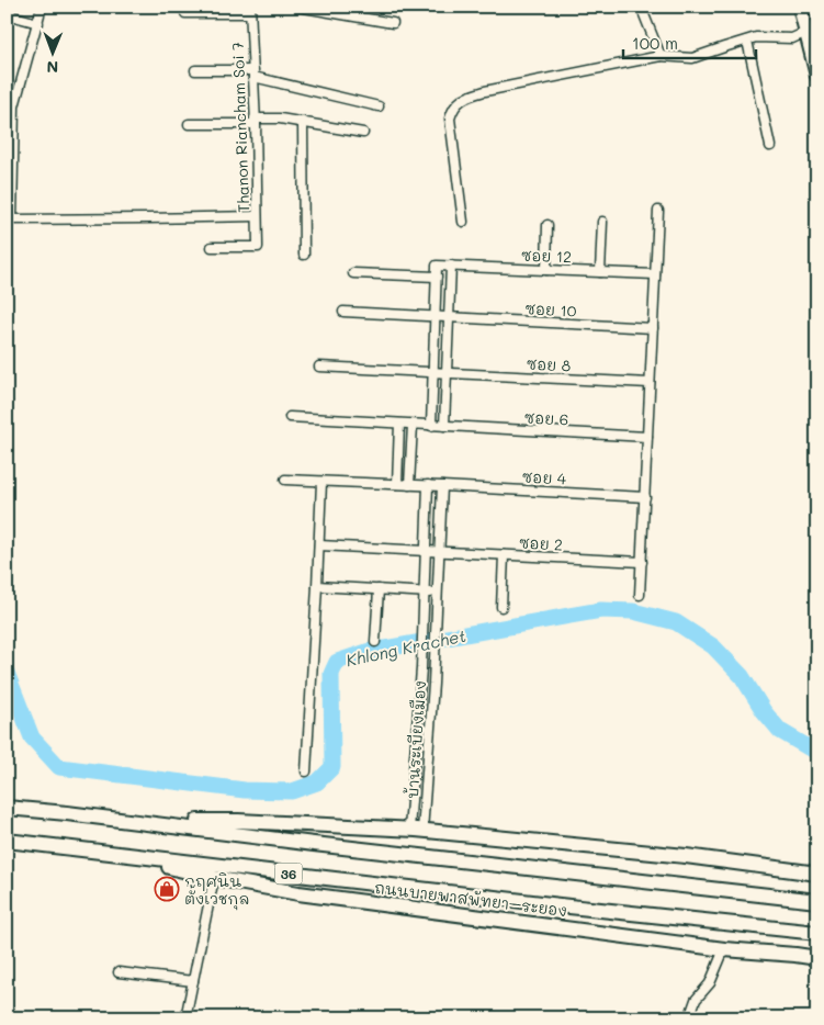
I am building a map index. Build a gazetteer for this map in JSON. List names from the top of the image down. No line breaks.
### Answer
{"streets":{"main road":["36","ถนนบายพาสพัทยา–ระยอง"],"street":["Thanon Riancham Soi 7","ซอย 12","ซอย 10","ซอย 8","ซอย 6","ซอย 4","ซอย 2","บ้านระเบียงเมือง"]},"crossings":[["ซอย 4","บ้านระเบียงเมือง"],["ซอย 2","บ้านระเบียงเมือง"],["บ้านระเบียงเมือง","36"]],"water":["Khlong Krachet"],"places":{"shop":["กฤศนิน ตั้งเวชกุล"]},"scale_bar":"100 m","north":"bottom"}
